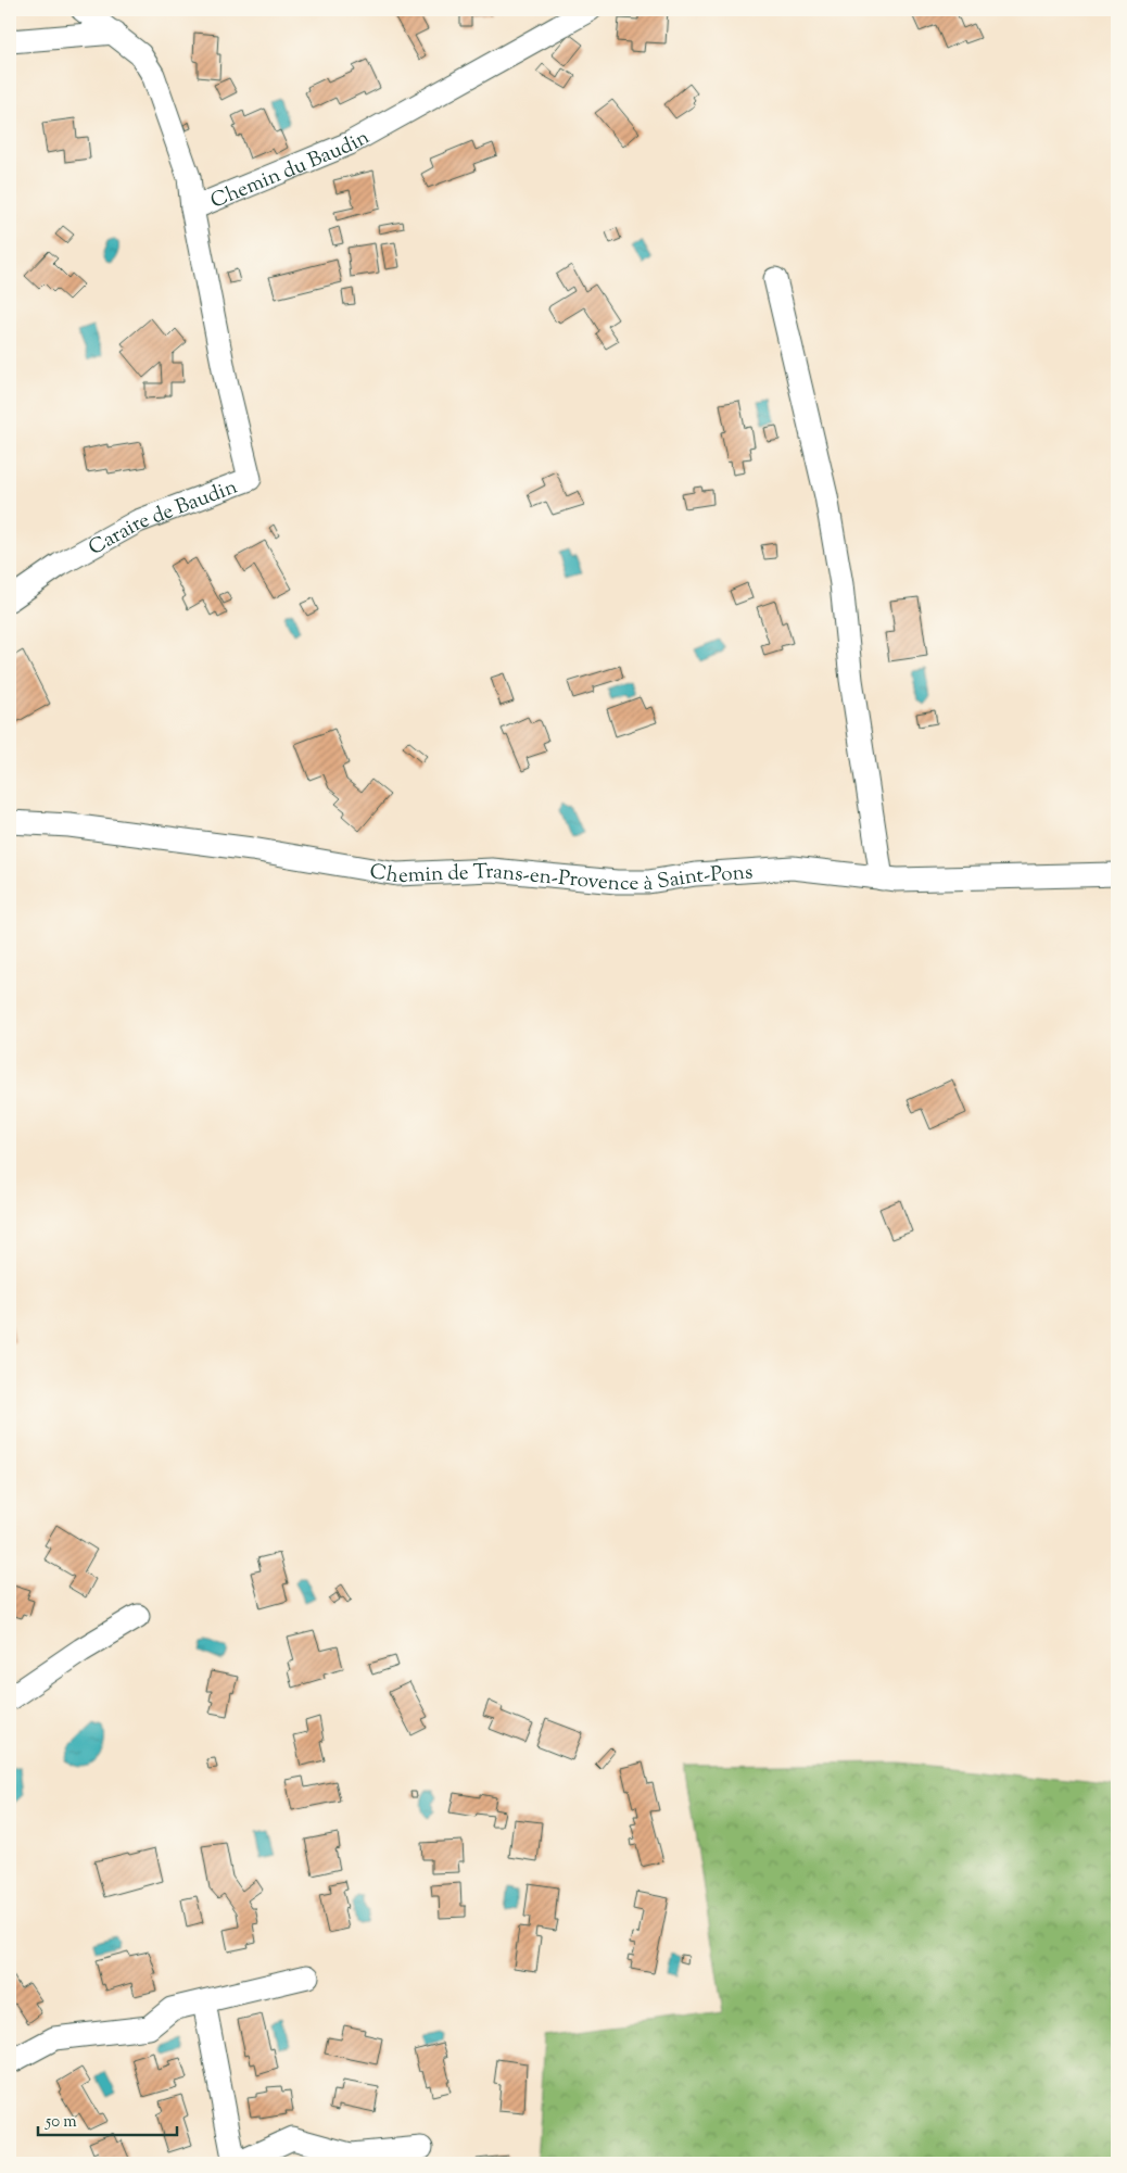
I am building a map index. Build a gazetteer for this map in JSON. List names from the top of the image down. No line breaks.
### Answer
{"streets":{"street":["Chemin du Baudin","Caraire de Baudin","Chemin de Trans-en-Provence à Saint-Pons"]},"crossings":[["Chemin du Baudin","Caraire de Baudin"]],"scale_bar":"50 m"}
